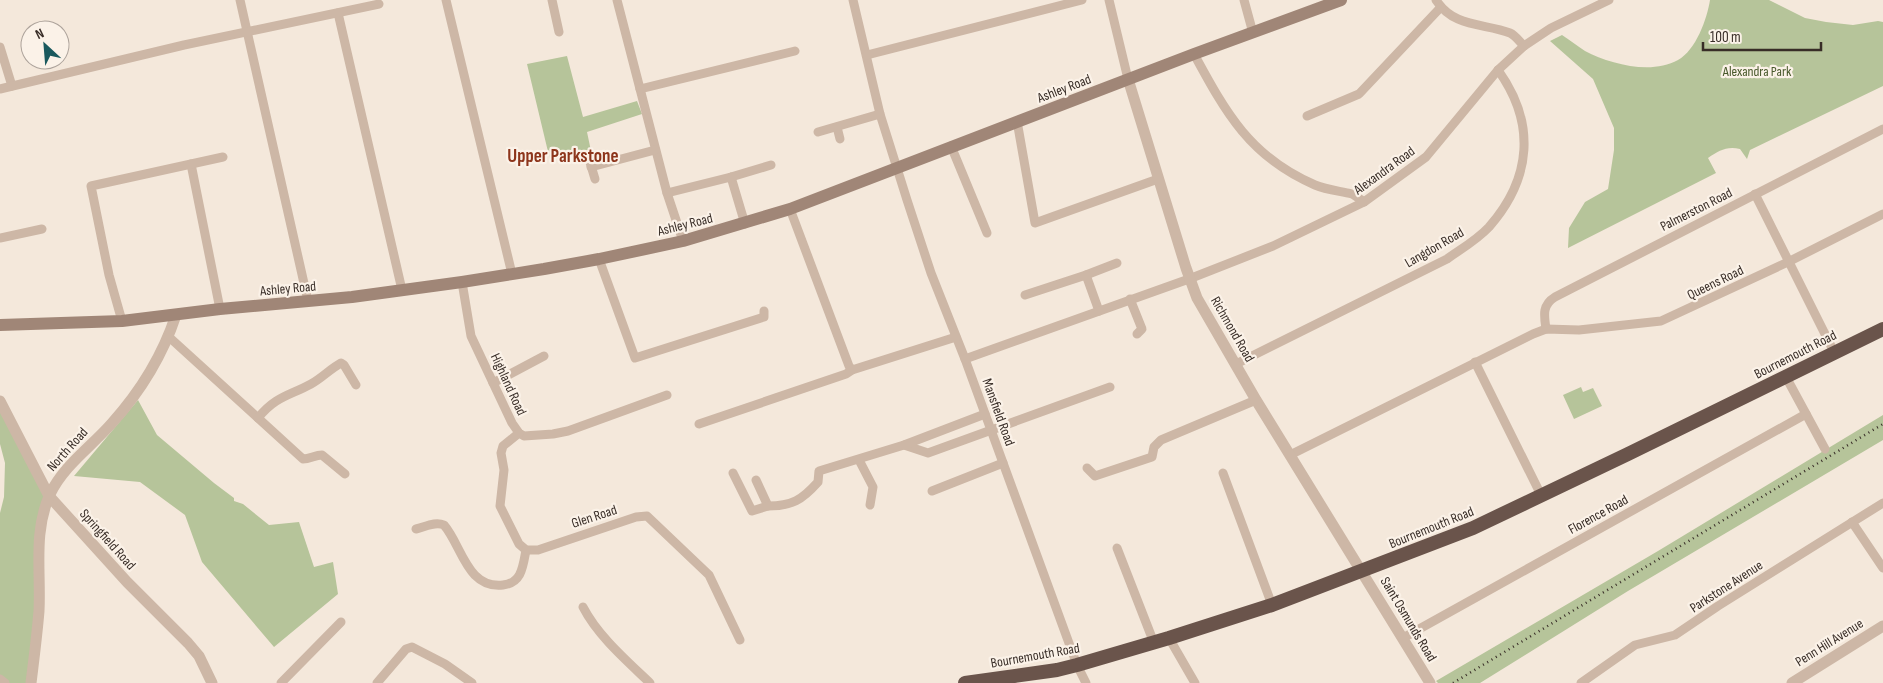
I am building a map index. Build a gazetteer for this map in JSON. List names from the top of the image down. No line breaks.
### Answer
{"streets":{"highway":["Bournemouth Road"],"main road":["Ashley Road"],"street":["Alexandra Road","Palmerston Road","Langdon Road","Queens Road","Richmond Road","Highland Road","Mansfield Road","North Road","Florence Road","Glen Road","Springfield Road","Parkstone Avenue","Saint Osmunds Road","Penn Hill Avenue"]},"crossings":[["Ashley Road","Richmond Road"],["Ashley Road","Highland Road"],["Ashley Road","Mansfield Road"],["Ashley Road","North Road"],["Alexandra Road","Langdon Road"],["Alexandra Road","Richmond Road"],["Alexandra Road","Mansfield Road"],["Palmerston Road","Queens Road"],["Langdon Road","Richmond Road"],["Richmond Road","Bournemouth Road"],["Richmond Road","Saint Osmunds Road"],["Bournemouth Road","Mansfield Road"],["Bournemouth Road","Saint Osmunds Road"],["North Road","Springfield Road"],["Florence Road","Saint Osmunds Road"]],"districts":["Upper Parkstone"],"parks":["Alexandra Park"],"scale_bar":"100 m","north":"top left"}
